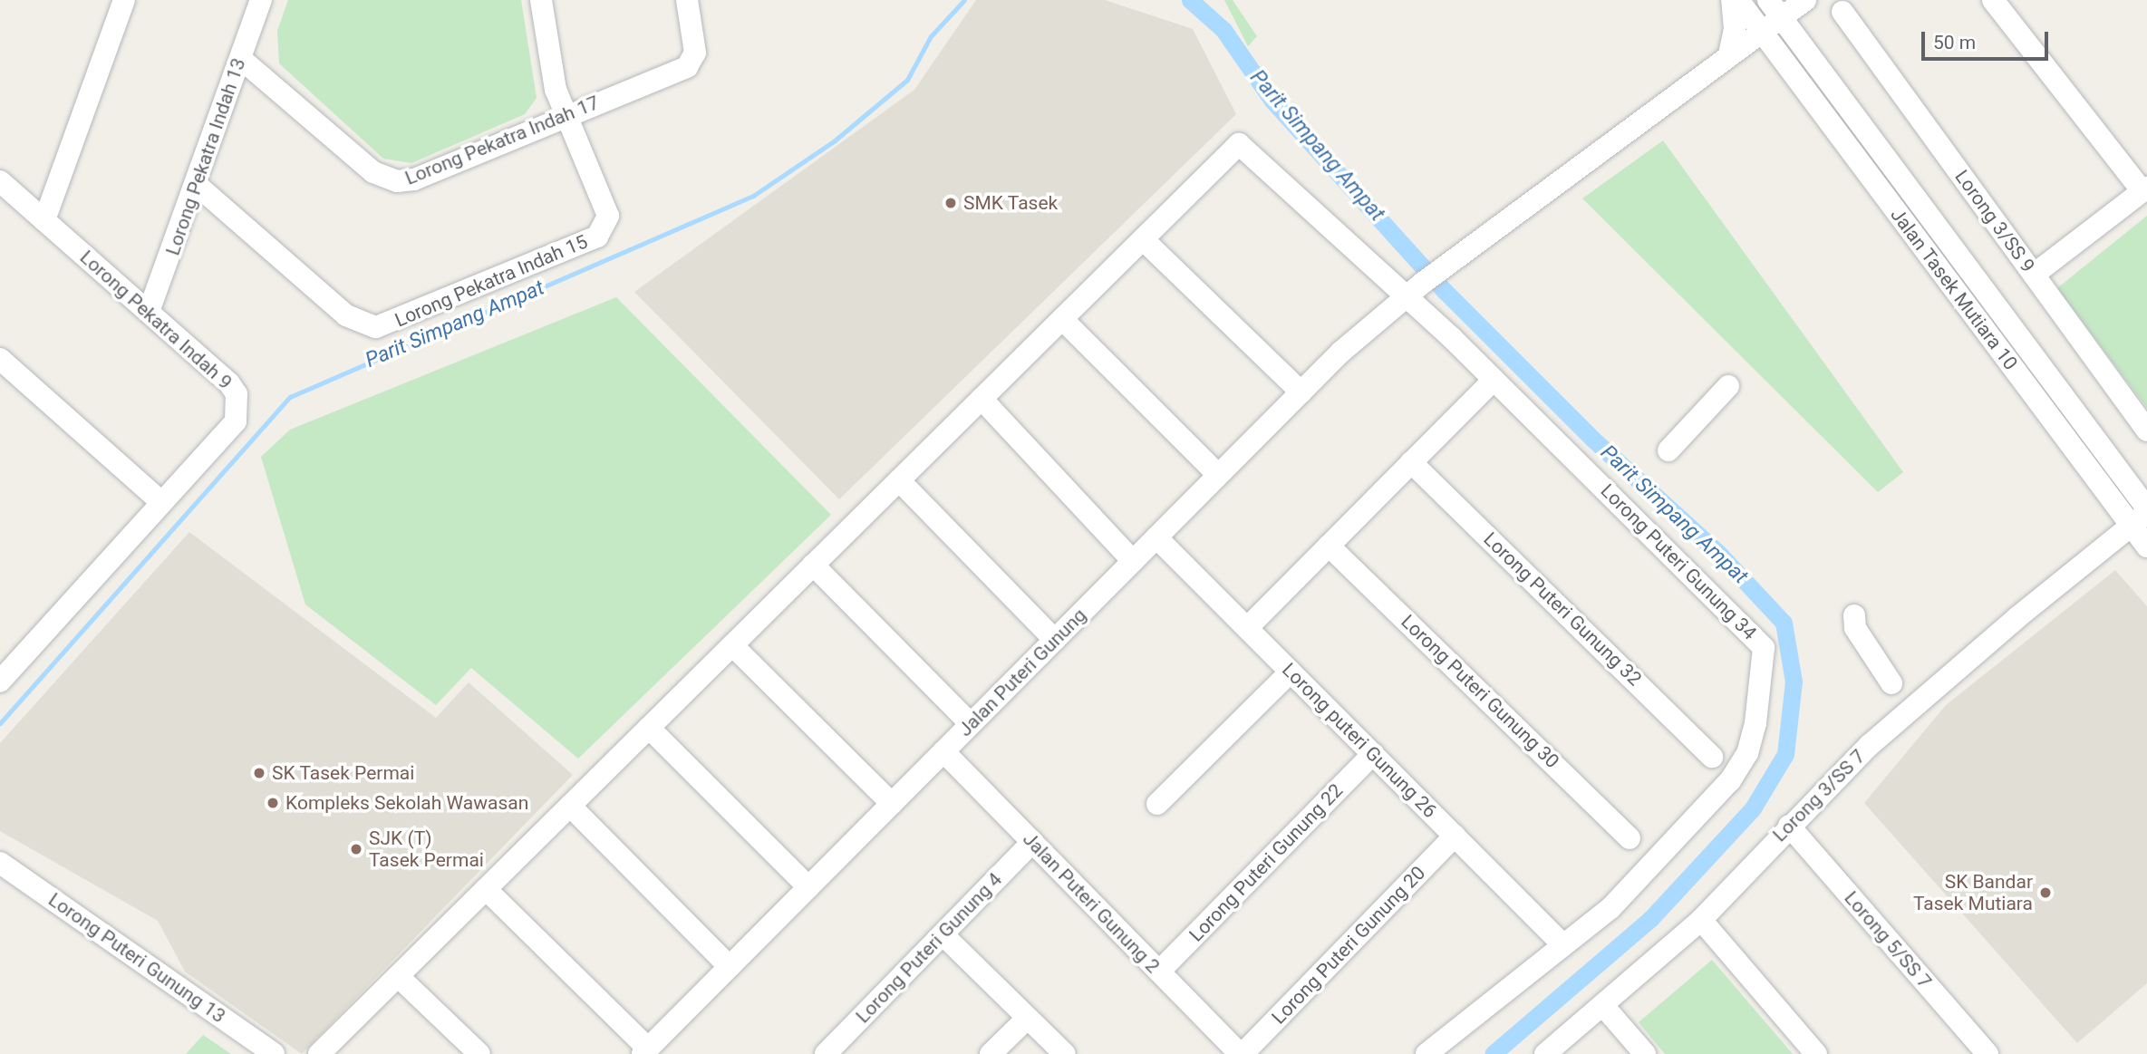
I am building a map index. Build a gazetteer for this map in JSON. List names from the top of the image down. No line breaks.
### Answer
{"streets":{"street":["Lorong Pekatra Indah 17","Lorong Pekatra Indah 13","Lorong 3/SS 9","Lorong Pekatra Indah 15","Jalan Tasek Mutiara 10","Lorong Pekatra Indah 9","Lorong Puteri Gunung 34","Lorong Puteri Gunung 32","Jalan Puteri Gunung","Lorong Puteri Gunung 30","Lorong puteri Gunung 26","Lorong 3/SS 7","Lorong Puteri Gunung 22","Jalan Puteri Gunung 2","Lorong 5/SS 7","Lorong Puteri Gunung 20","Lorong Puteri Gunung 4","Lorong Puteri Gunung 13"]},"crossings":[["Lorong Pekatra Indah 17","Lorong Pekatra Indah 13"],["Lorong Pekatra Indah 17","Lorong Pekatra Indah 15"],["Lorong Pekatra Indah 13","Lorong Pekatra Indah 15"],["Lorong Pekatra Indah 13","Lorong Pekatra Indah 9"],["Jalan Tasek Mutiara 10","Jalan Puteri Gunung"],["Jalan Tasek Mutiara 10","Lorong 3/SS 7"],["Lorong Puteri Gunung 34","Jalan Puteri Gunung"],["Lorong Puteri Gunung 34","Lorong puteri Gunung 26"],["Jalan Puteri Gunung","Lorong puteri Gunung 26"],["Jalan Puteri Gunung","Jalan Puteri Gunung 2"],["Lorong puteri Gunung 26","Lorong Puteri Gunung 22"],["Lorong puteri Gunung 26","Lorong Puteri Gunung 20"],["Lorong 3/SS 7","Lorong 5/SS 7"],["Lorong Puteri Gunung 22","Jalan Puteri Gunung 2"],["Jalan Puteri Gunung 2","Lorong Puteri Gunung 20"],["Jalan Puteri Gunung 2","Lorong Puteri Gunung 4"]],"water":["Parit Simpang Ampat"],"places":["SMK Tasek","SK Tasek Permai","Kompleks Sekolah Wawasan","SJK (T) Tasek Permai","SK Bandar Tasek Mutiara"],"scale_bar":"50 m"}
